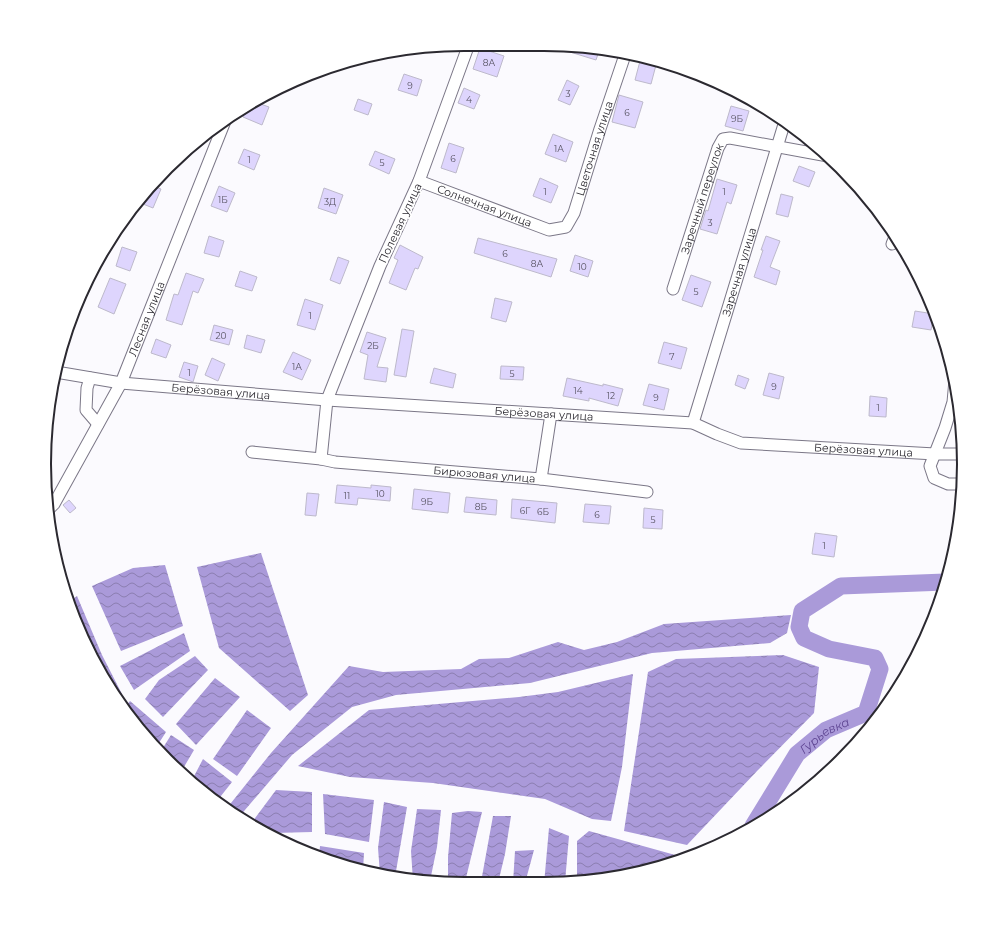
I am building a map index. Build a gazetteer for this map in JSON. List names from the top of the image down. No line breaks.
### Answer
{"streets":{"street":["Цветочная улица","Заречный переулок","Солнечная улица","Полевая улица","Заречная улица","Лесная улица","Берёзовая улица","Бирюзовая улица"]},"crossings":[["Цветочная улица","Солнечная улица"],["Заречный переулок","Заречная улица"],["Солнечная улица","Полевая улица"],["Полевая улица","Берёзовая улица"],["Заречная улица","Берёзовая улица"],["Лесная улица","Берёзовая улица"]],"water":["Гурьевка"],"house_numbers":["8А","9","3","4","6","9Б","1А","6","1","5","1","1","1Б","3Д","3","6","8А","10","5","1","20","2Б","7","1А","1","5","9","14","12","9","1","10","11","9Б","8Б","6Г","6Б","6","5","1"]}
